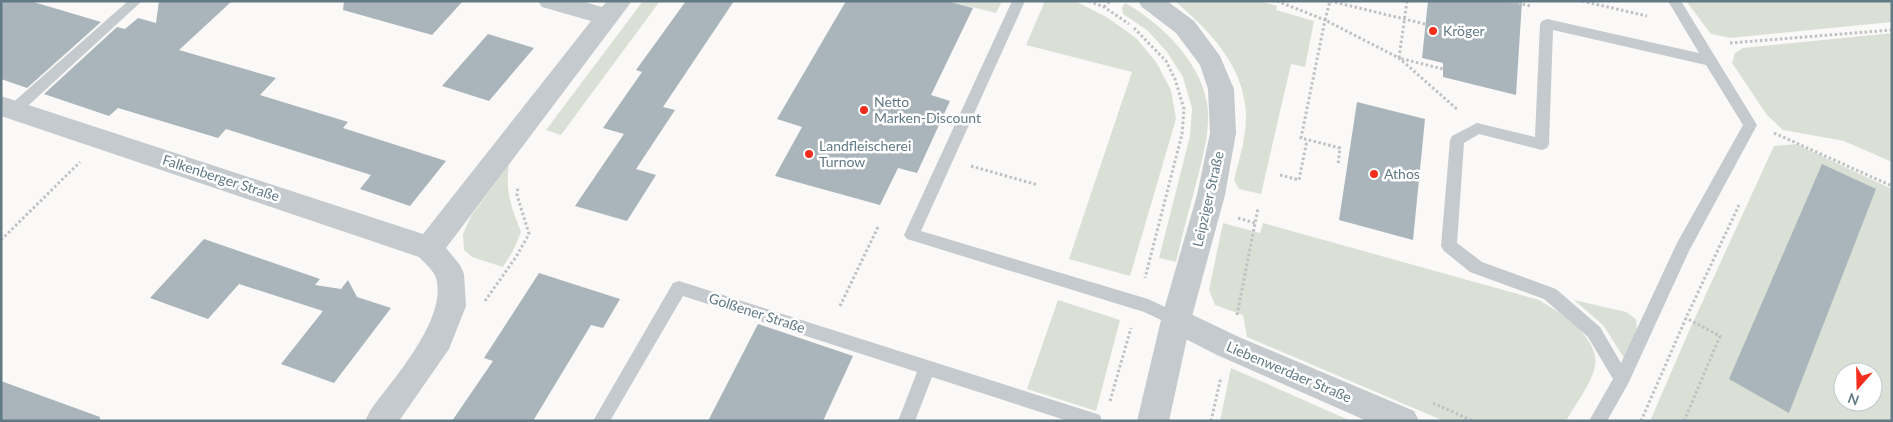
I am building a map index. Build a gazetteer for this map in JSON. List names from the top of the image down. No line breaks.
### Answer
{"streets":{"street":["Falkenberger Straße","Leipziger Straße","Liebenwerdaer Straße"],"lane":["Golßener Straße"]},"crossings":[["Leipziger Straße","Liebenwerdaer Straße"]],"places":["Kröger","Netto Marken-Discount","Landfleischerei Turnow","Athos"],"north":"bottom"}
